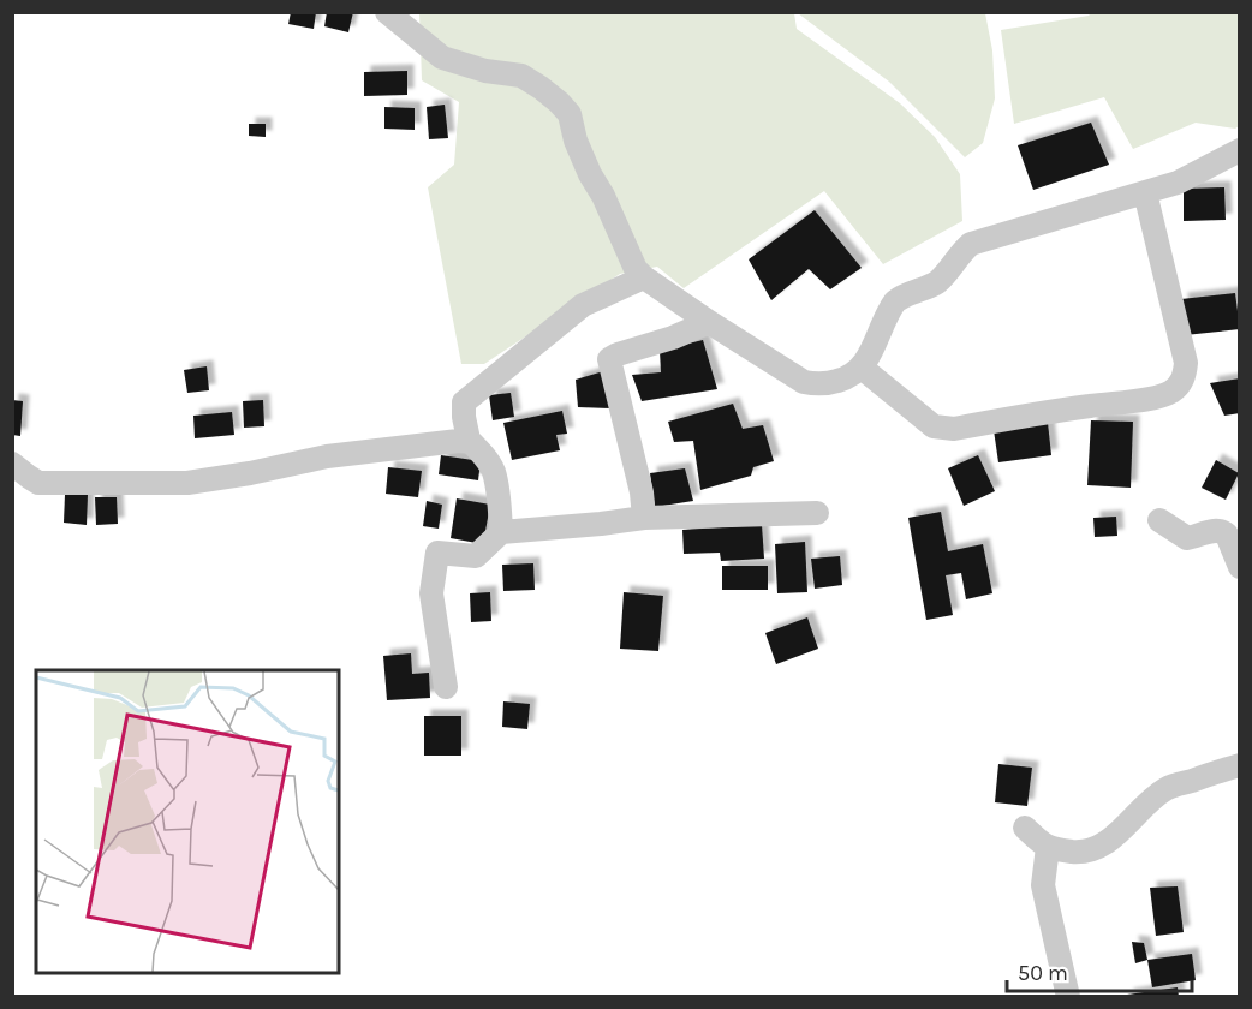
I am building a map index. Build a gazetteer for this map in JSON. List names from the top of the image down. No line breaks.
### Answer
{"scale_bar":"50 m"}
